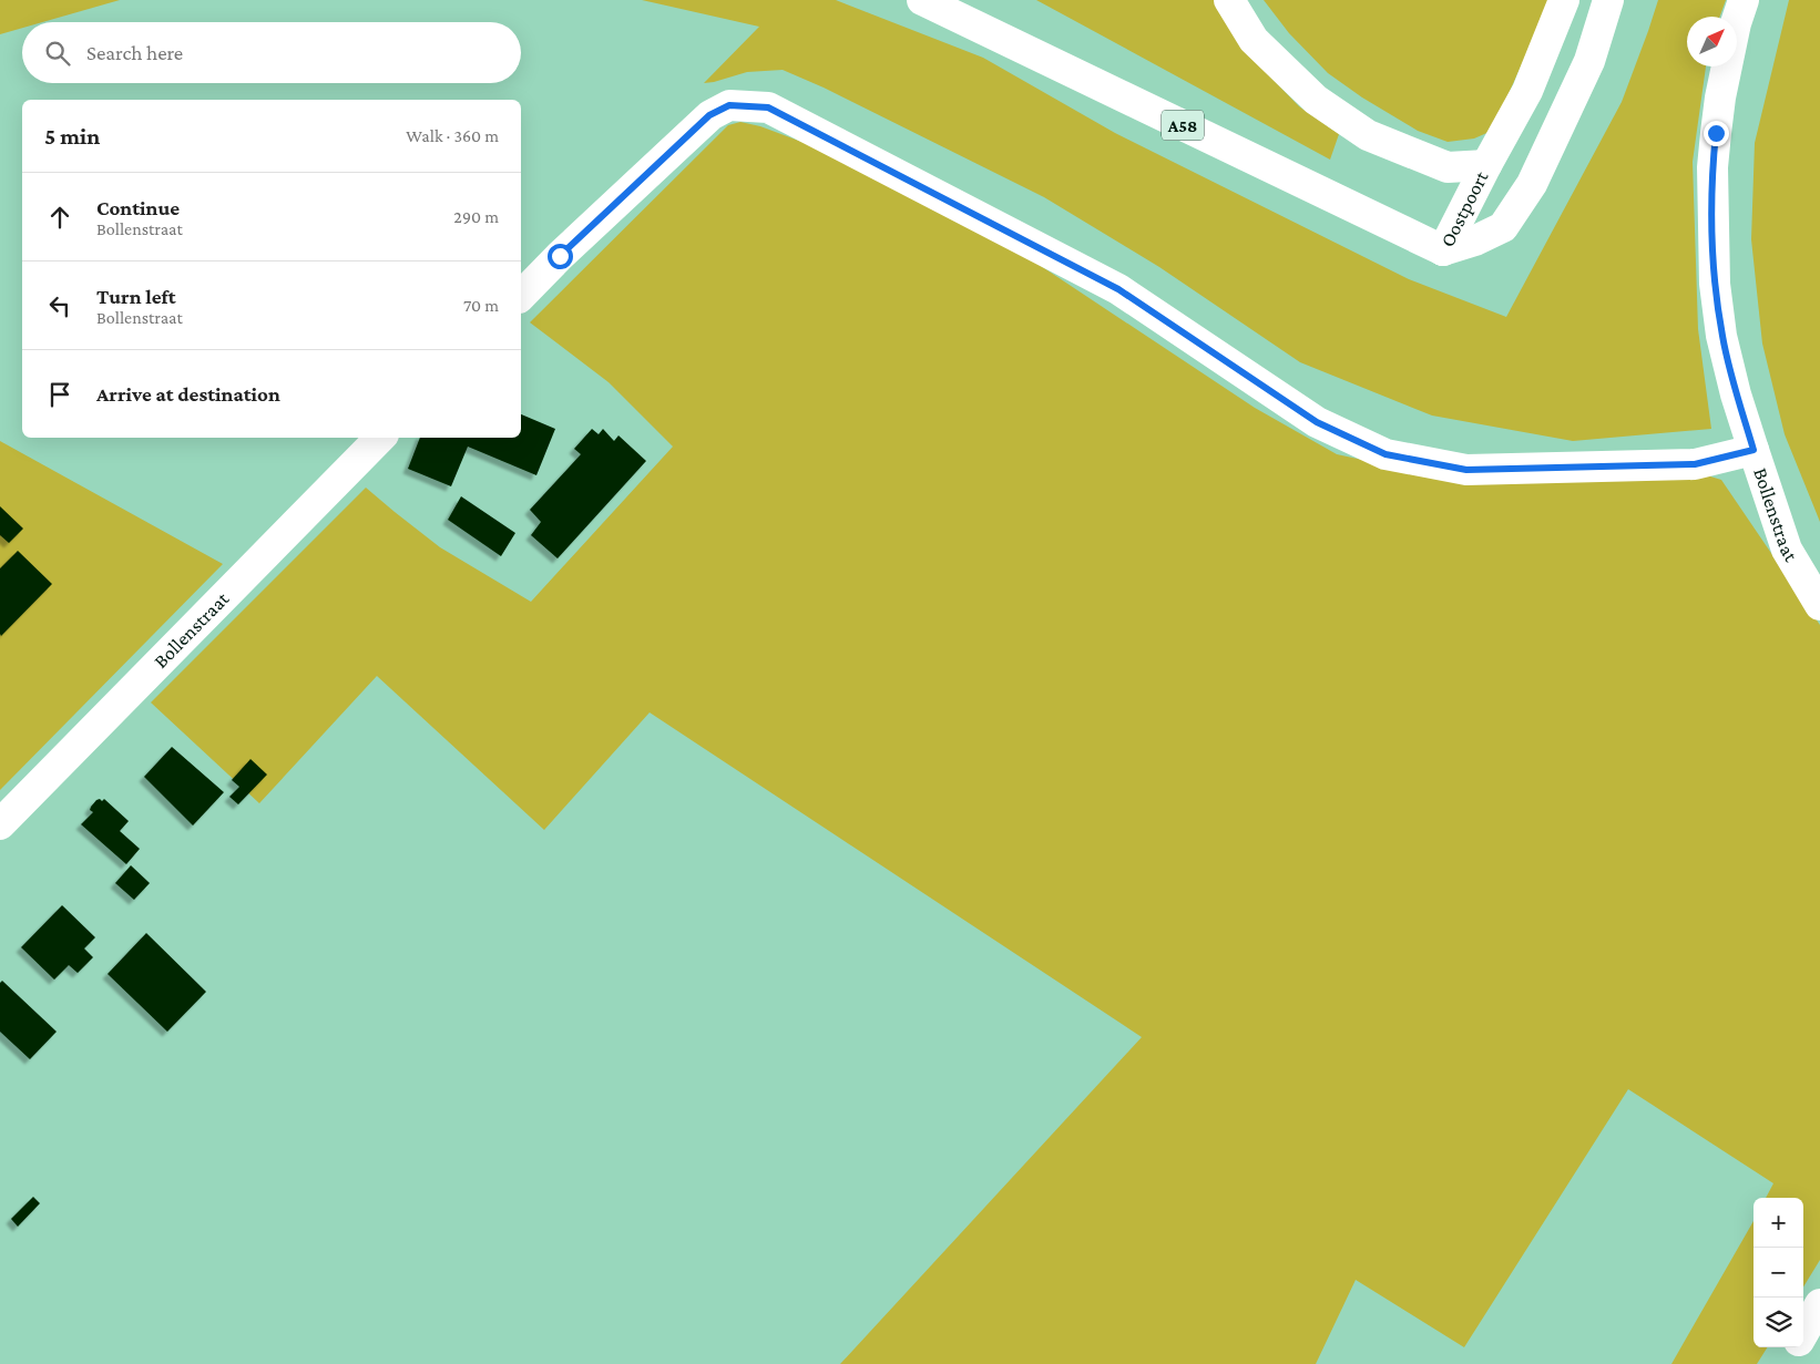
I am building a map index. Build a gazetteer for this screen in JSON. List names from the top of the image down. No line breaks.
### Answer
{"streets":{"main road":["A58","Oostpoort","Bollenstraat"]},"crossings":[["A58","Oostpoort"]],"north":"top right","page":{"search":"Search here","heading":["5 min","Walk · 360 m"],"list":[["Continue","Bollenstraat","290 m"],["Turn left","Bollenstraat","70 m"],"Arrive at destination"],"map_buttons":["+","−"]}}
